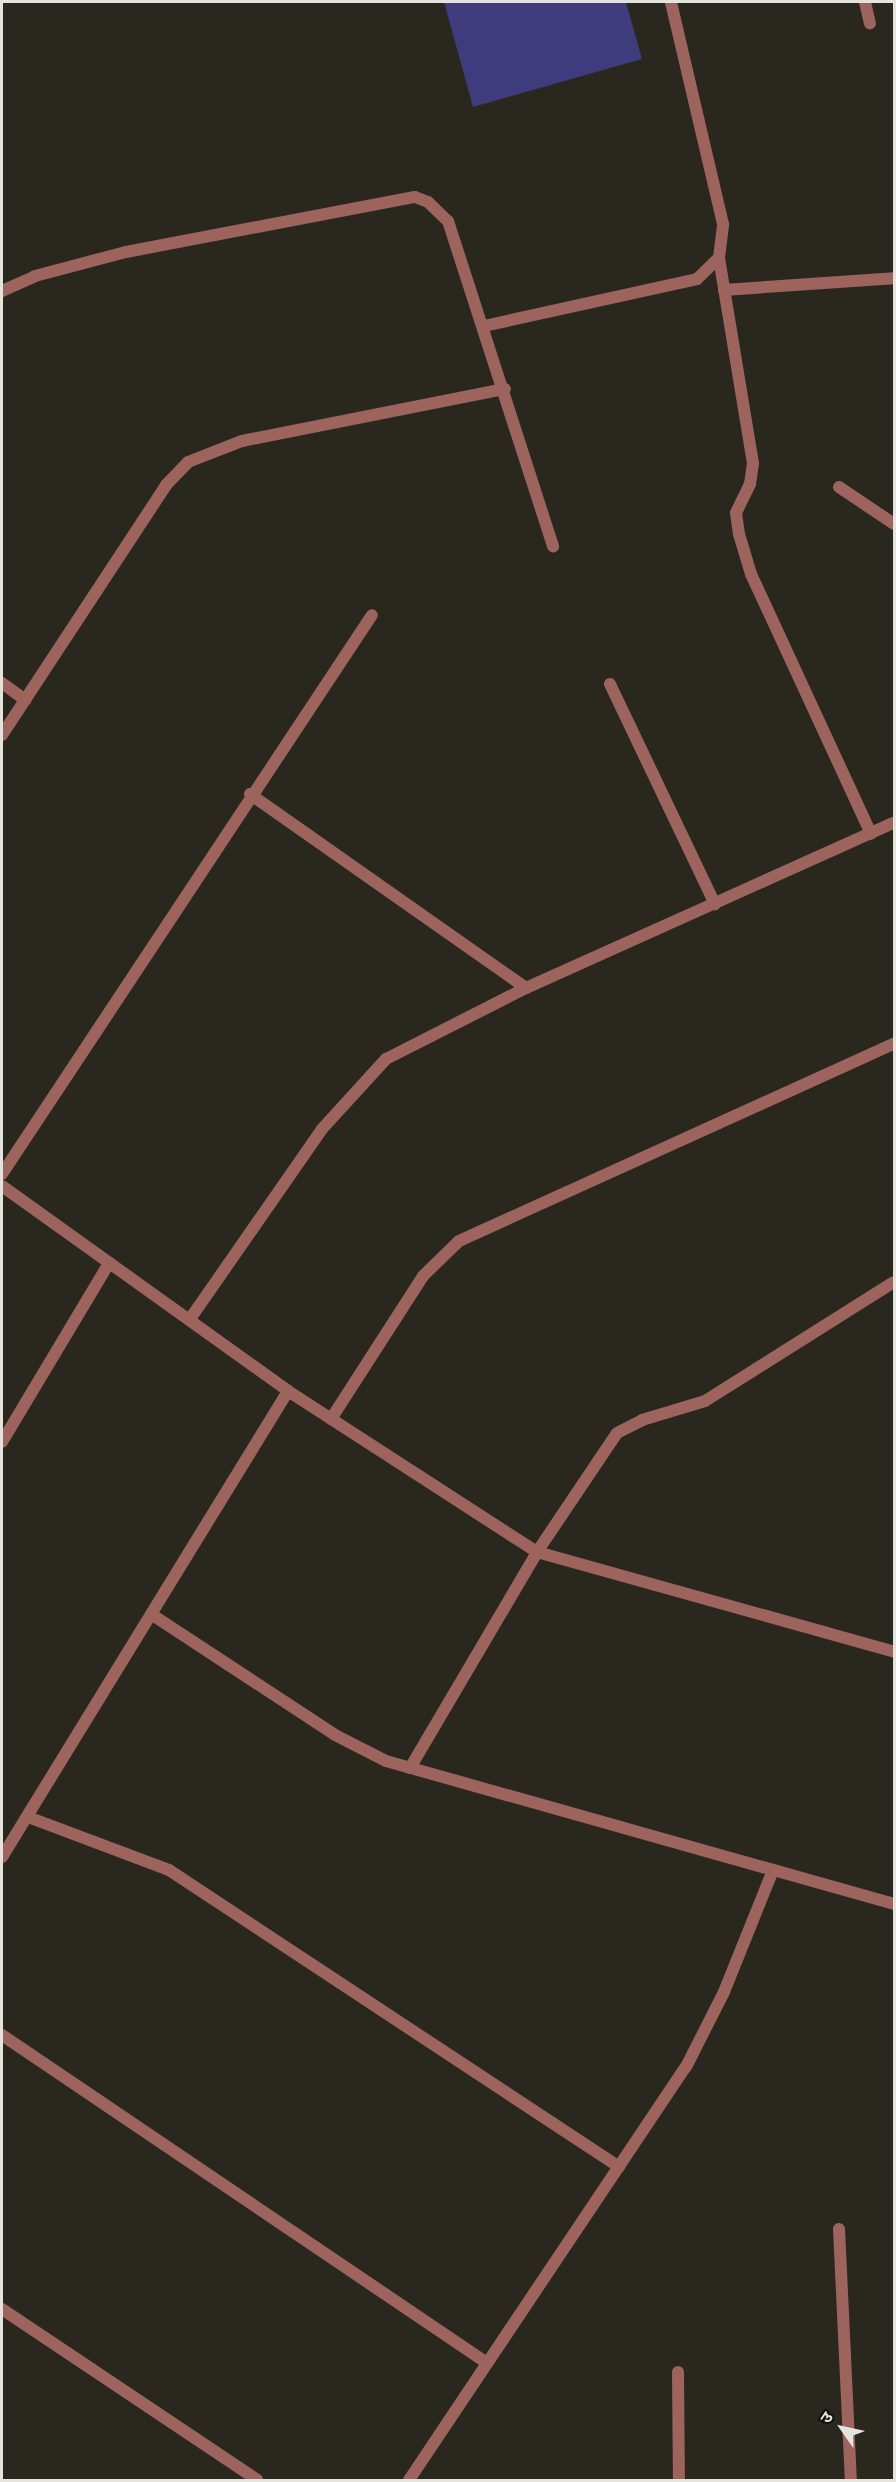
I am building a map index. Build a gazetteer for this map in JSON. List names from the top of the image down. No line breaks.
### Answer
{"north":"top left"}
